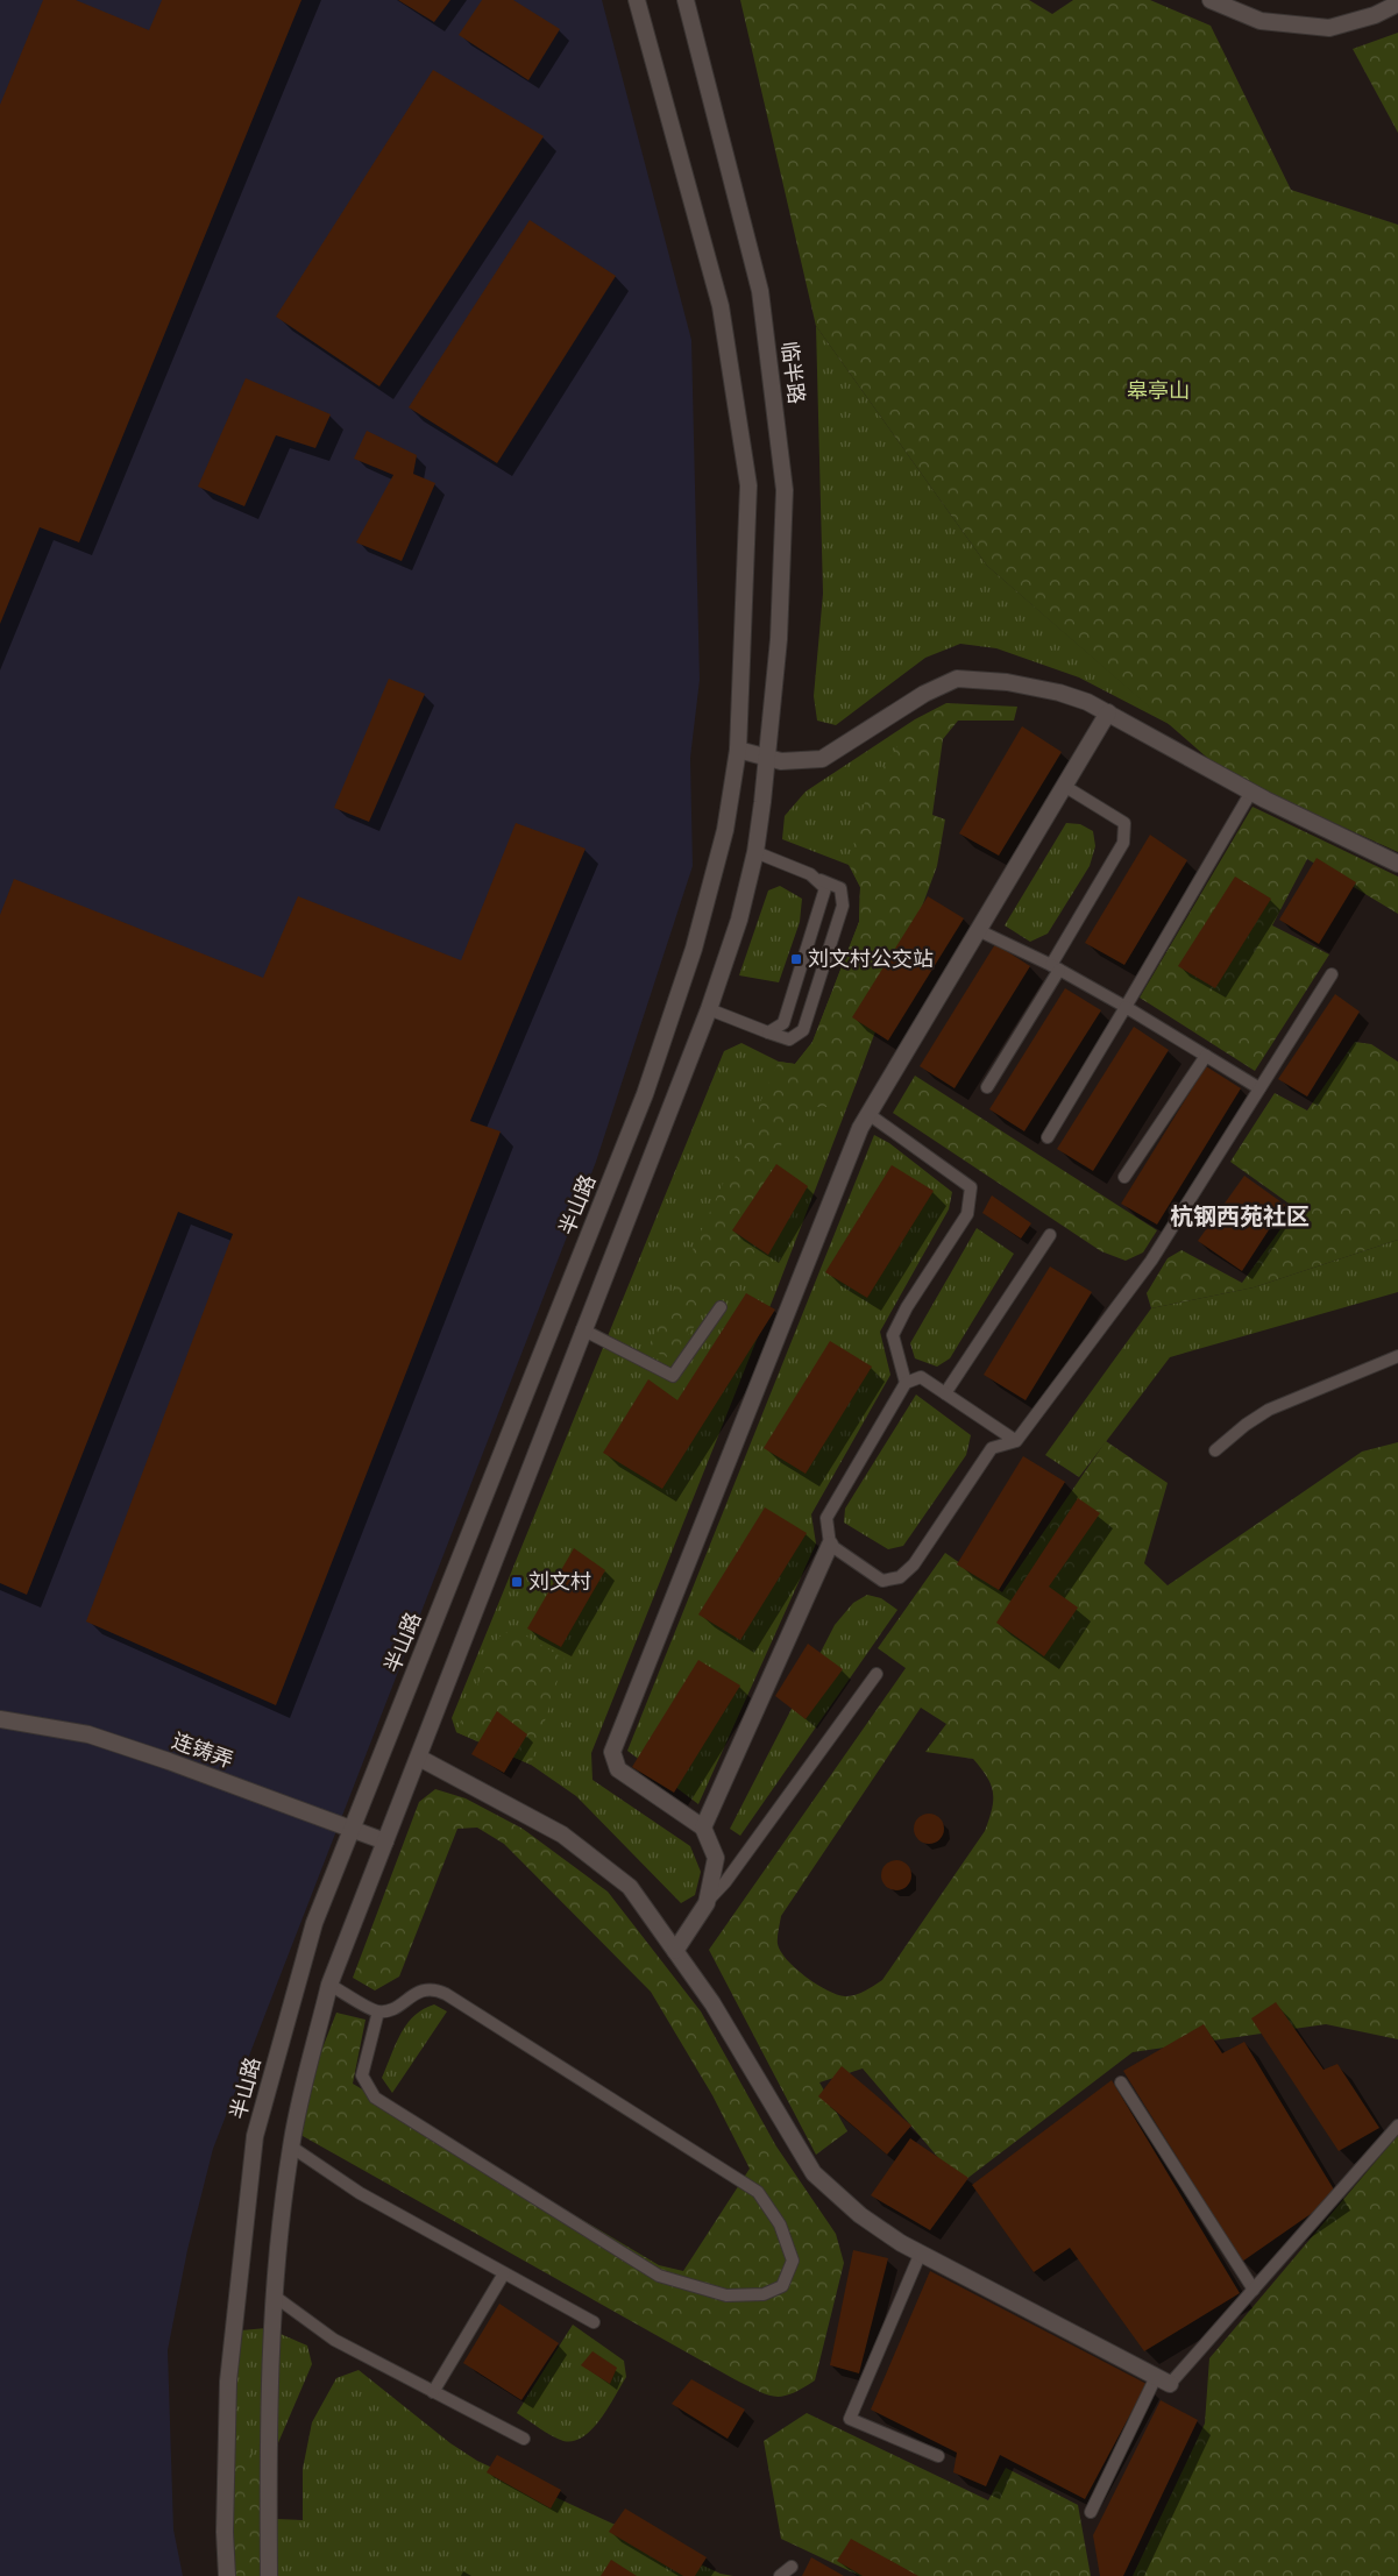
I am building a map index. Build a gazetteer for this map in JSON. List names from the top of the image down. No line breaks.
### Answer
{"streets":{"main road":["临半路","半山路","连铸弄"]},"crossings":[["半山路","连铸弄"]],"districts":["杭钢西苑社区"],"parks":["皋亭山"],"places":{"transit":["刘文村公交站","刘文村"]}}
